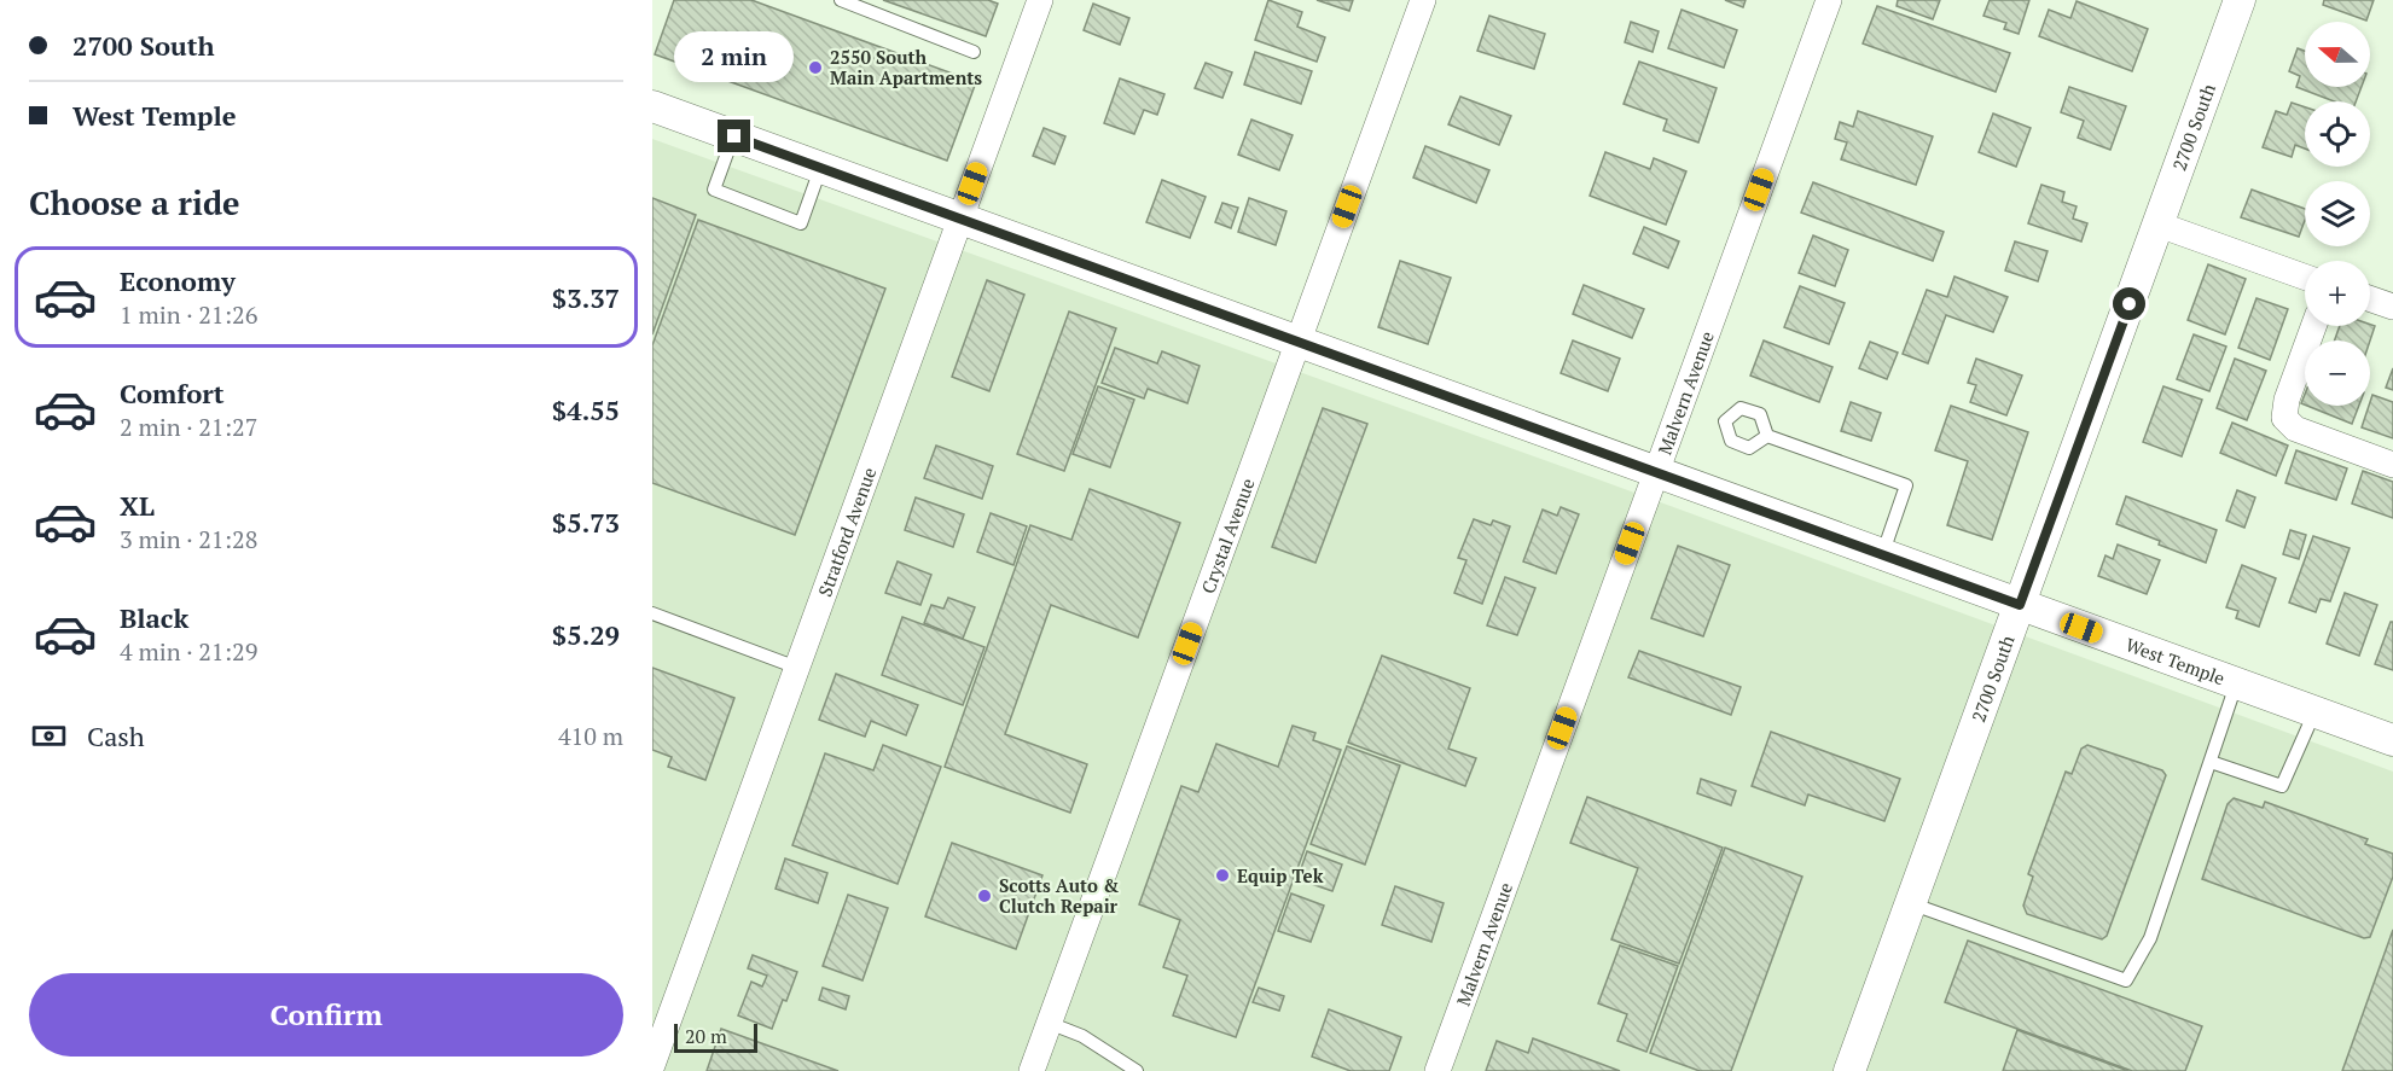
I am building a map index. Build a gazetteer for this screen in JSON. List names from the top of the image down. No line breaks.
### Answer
{"streets":{"street":["2700 South","Malvern Avenue","Stratford Avenue","Crystal Avenue","West Temple"]},"crossings":[["2700 South","West Temple"],["Malvern Avenue","West Temple"],["Stratford Avenue","West Temple"],["Crystal Avenue","West Temple"]],"places":["2550 South Main Apartments","Equip Tek","Scotts Auto & Clutch Repair"],"scale_bar":"20 m","north":"left","page":{"banner":["2700 South","West Temple"],"map_buttons":["+","−"],"bubble":"2 min","heading":"Choose a ride","list":[{"name":"Economy","note":"1 min · 21:26","value":"$3.37"},{"name":"Comfort","note":"2 min · 21:27","value":"$4.55"},{"name":"XL","note":"3 min · 21:28","value":"$5.73"},{"name":"Black","note":"4 min · 21:29","value":"$5.29"}],"pay":["Cash","410 m"],"buttons":"Confirm","scale":"20 m"}}
